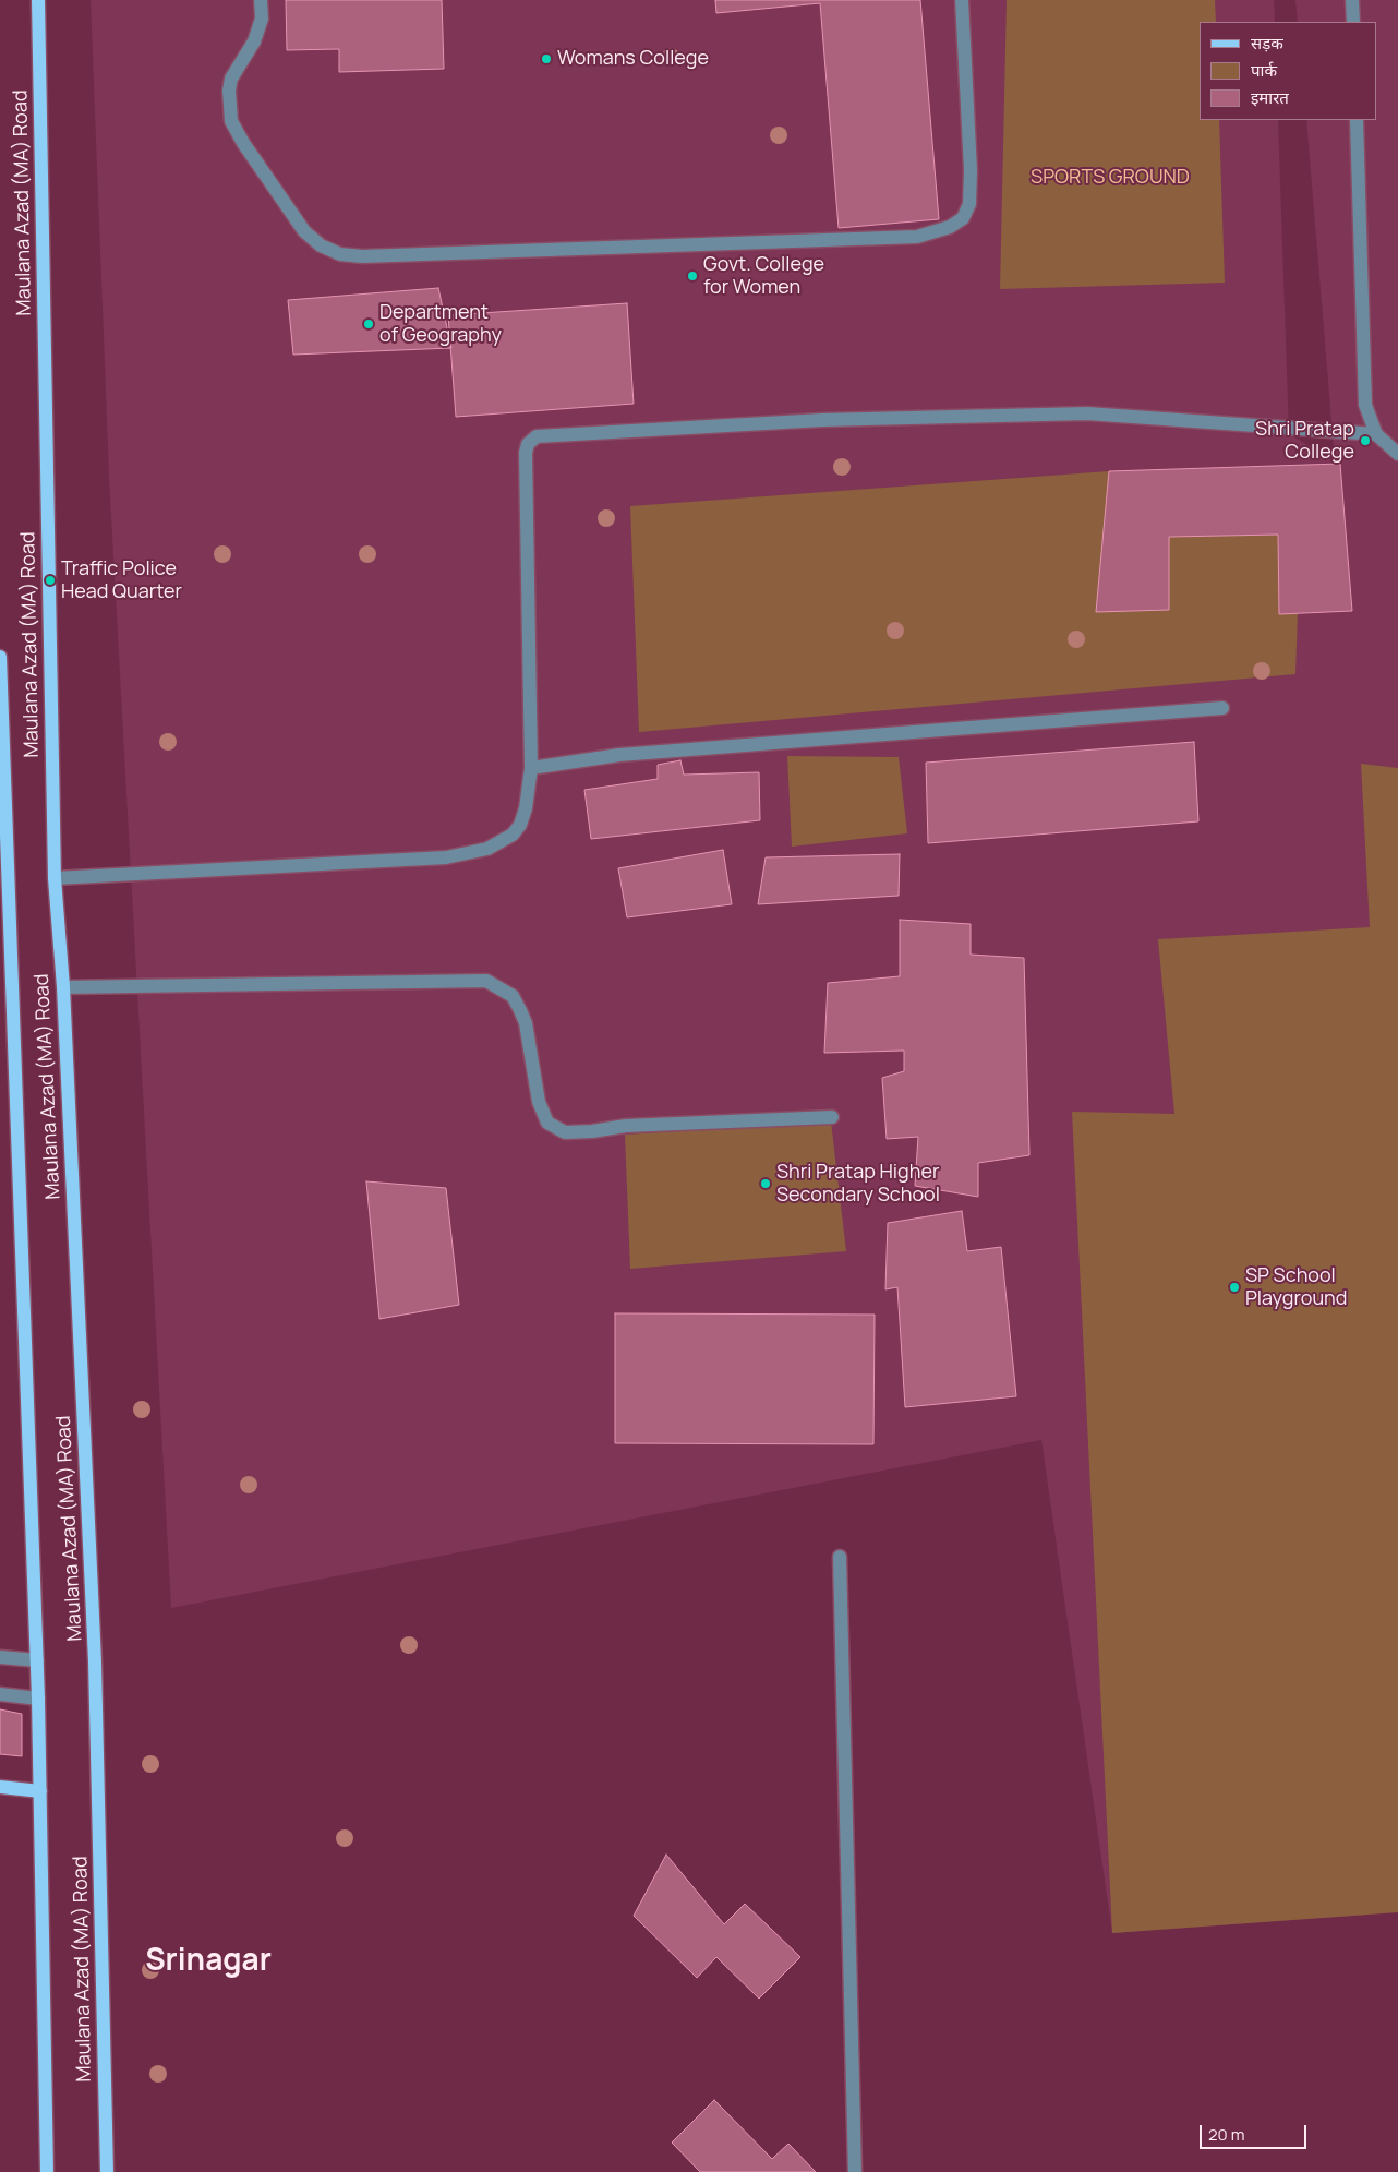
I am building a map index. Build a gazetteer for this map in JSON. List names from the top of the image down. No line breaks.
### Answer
{"streets":{"main road":["Maulana Azad (MA) Road"]},"districts":["Srinagar"],"parks":["SPORTS GROUND"],"places":["Womans College","Govt. College for Women","Department of Geography","Shri Pratap College","Traffic Police Head Quarter","Shri Pratap Higher Secondary School","SP School Playground"],"legend":["सड़क","पार्क","इमारत"],"scale_bar":"20 m"}
